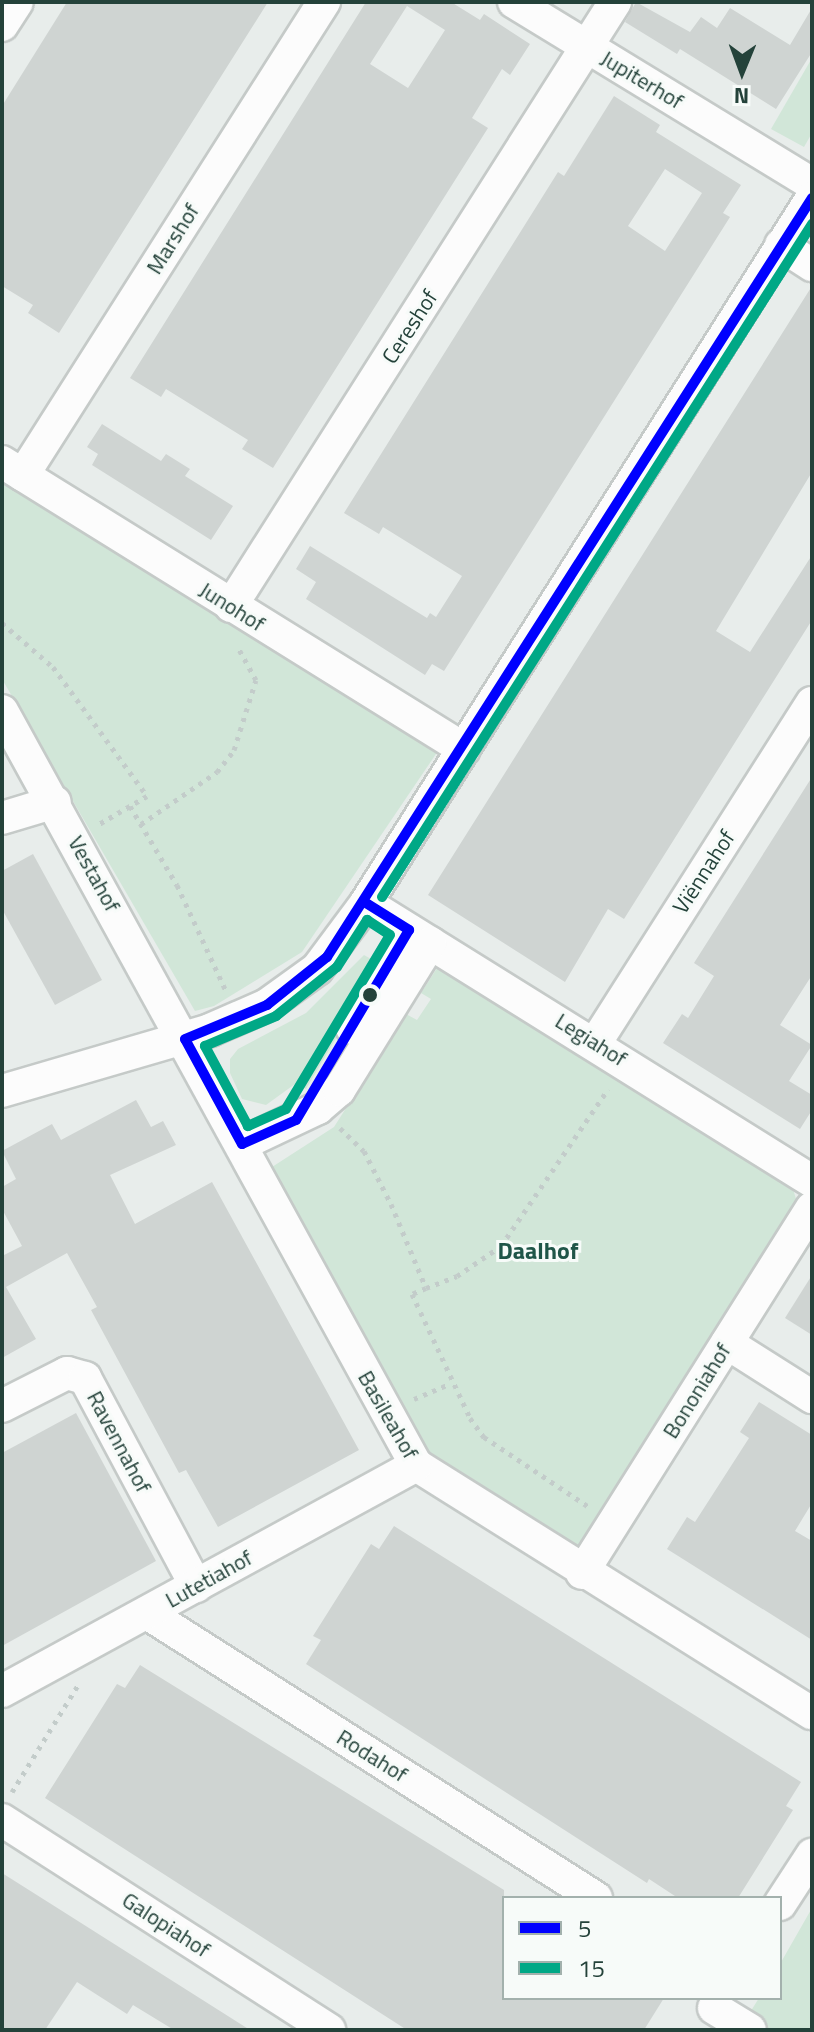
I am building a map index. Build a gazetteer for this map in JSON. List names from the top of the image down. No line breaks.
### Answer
{"streets":{"street":["Jupiterhof","Marshof","Cereshof","Junohof","Viënnahof","Vestahof","Legiahof","Bononiahof","Basileahof","Ravennahof","Lutetiahof","Rodahof","Galopiahof"]},"crossings":[["Jupiterhof","Cereshof"],["Marshof","Junohof"],["Cereshof","Junohof"],["Viënnahof","Legiahof"],["Vestahof","Basileahof"],["Bononiahof","Basileahof"],["Basileahof","Lutetiahof"],["Ravennahof","Lutetiahof"],["Lutetiahof","Rodahof"]],"districts":["Daalhof"],"lines":["transit line 5","transit line 15"],"legend":["5","15"],"north":"bottom"}
